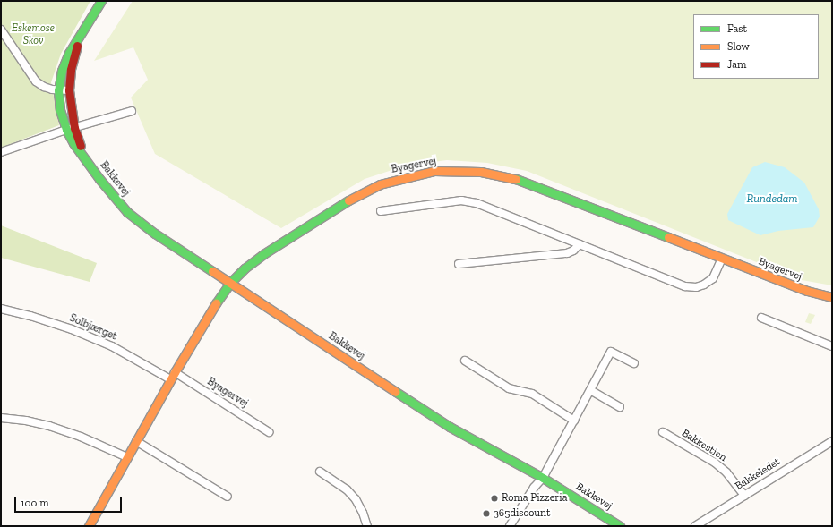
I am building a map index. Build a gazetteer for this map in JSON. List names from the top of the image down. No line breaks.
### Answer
{"streets":{"street":["Byagervej","Bakkevej","Solbjærget","Bakkestien","Bakkeledet"]},"crossings":[["Byagervej","Bakkevej"],["Byagervej","Solbjærget"],["Bakkestien","Bakkeledet"]],"water":["Rundedam"],"parks":["Eskemose Skov"],"places":["Roma Pizzeria","365discount"],"legend":["Fast","Slow","Jam"],"scale_bar":"100 m"}
